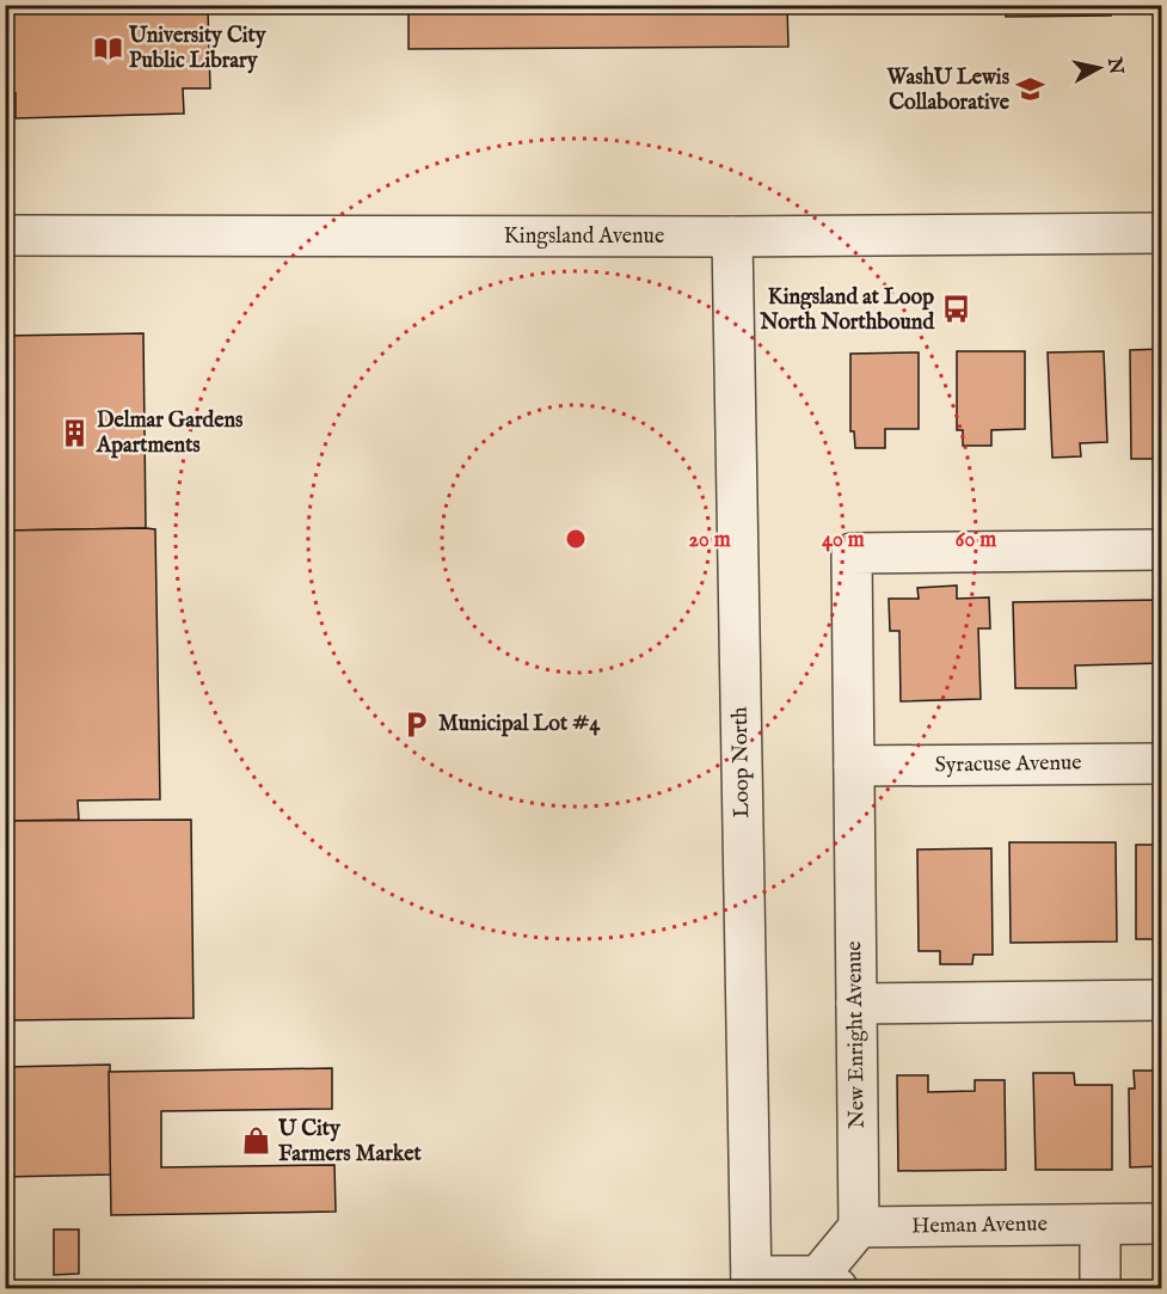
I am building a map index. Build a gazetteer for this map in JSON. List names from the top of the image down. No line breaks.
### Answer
{"streets":{"street":["Kingsland Avenue","Loop North","Syracuse Avenue","New Enright Avenue","Heman Avenue"]},"crossings":[["Kingsland Avenue","Loop North"],["Syracuse Avenue","New Enright Avenue"],["New Enright Avenue","Heman Avenue"]],"places":{"library":["University City Public Library"],"school or university":["WashU Lewis Collaborative"],"bus stop":["Kingsland at Loop North Northbound"],"building":["Delmar Gardens Apartments"],"parking":["Municipal Lot #4"],"shop":["U City Farmers Market"]},"north":"right","rings":["20 m","40 m","60 m"]}
